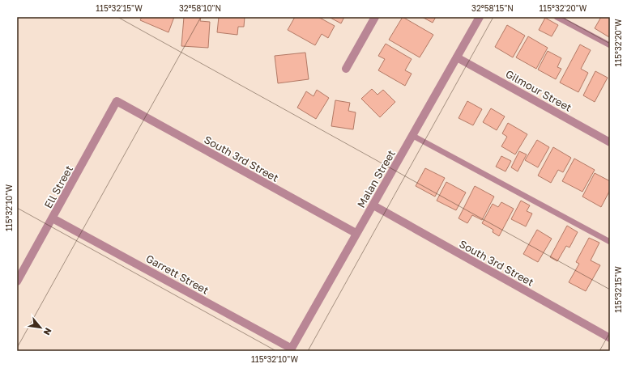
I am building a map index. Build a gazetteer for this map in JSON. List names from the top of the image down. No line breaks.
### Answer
{"streets":{"street":["Gilmour Street","South 3rd Street","Malan Street","Ell Street","Garrett Street"]},"crossings":[["Gilmour Street","Malan Street"],["South 3rd Street","Malan Street"],["South 3rd Street","Ell Street"],["Malan Street","Garrett Street"],["Ell Street","Garrett Street"]],"north":"bottom right","coordinates":["115°32'15\"W","32°58'10\"N","32°58'15\"N","115°32'20\"W","115°32'10\"W"]}
